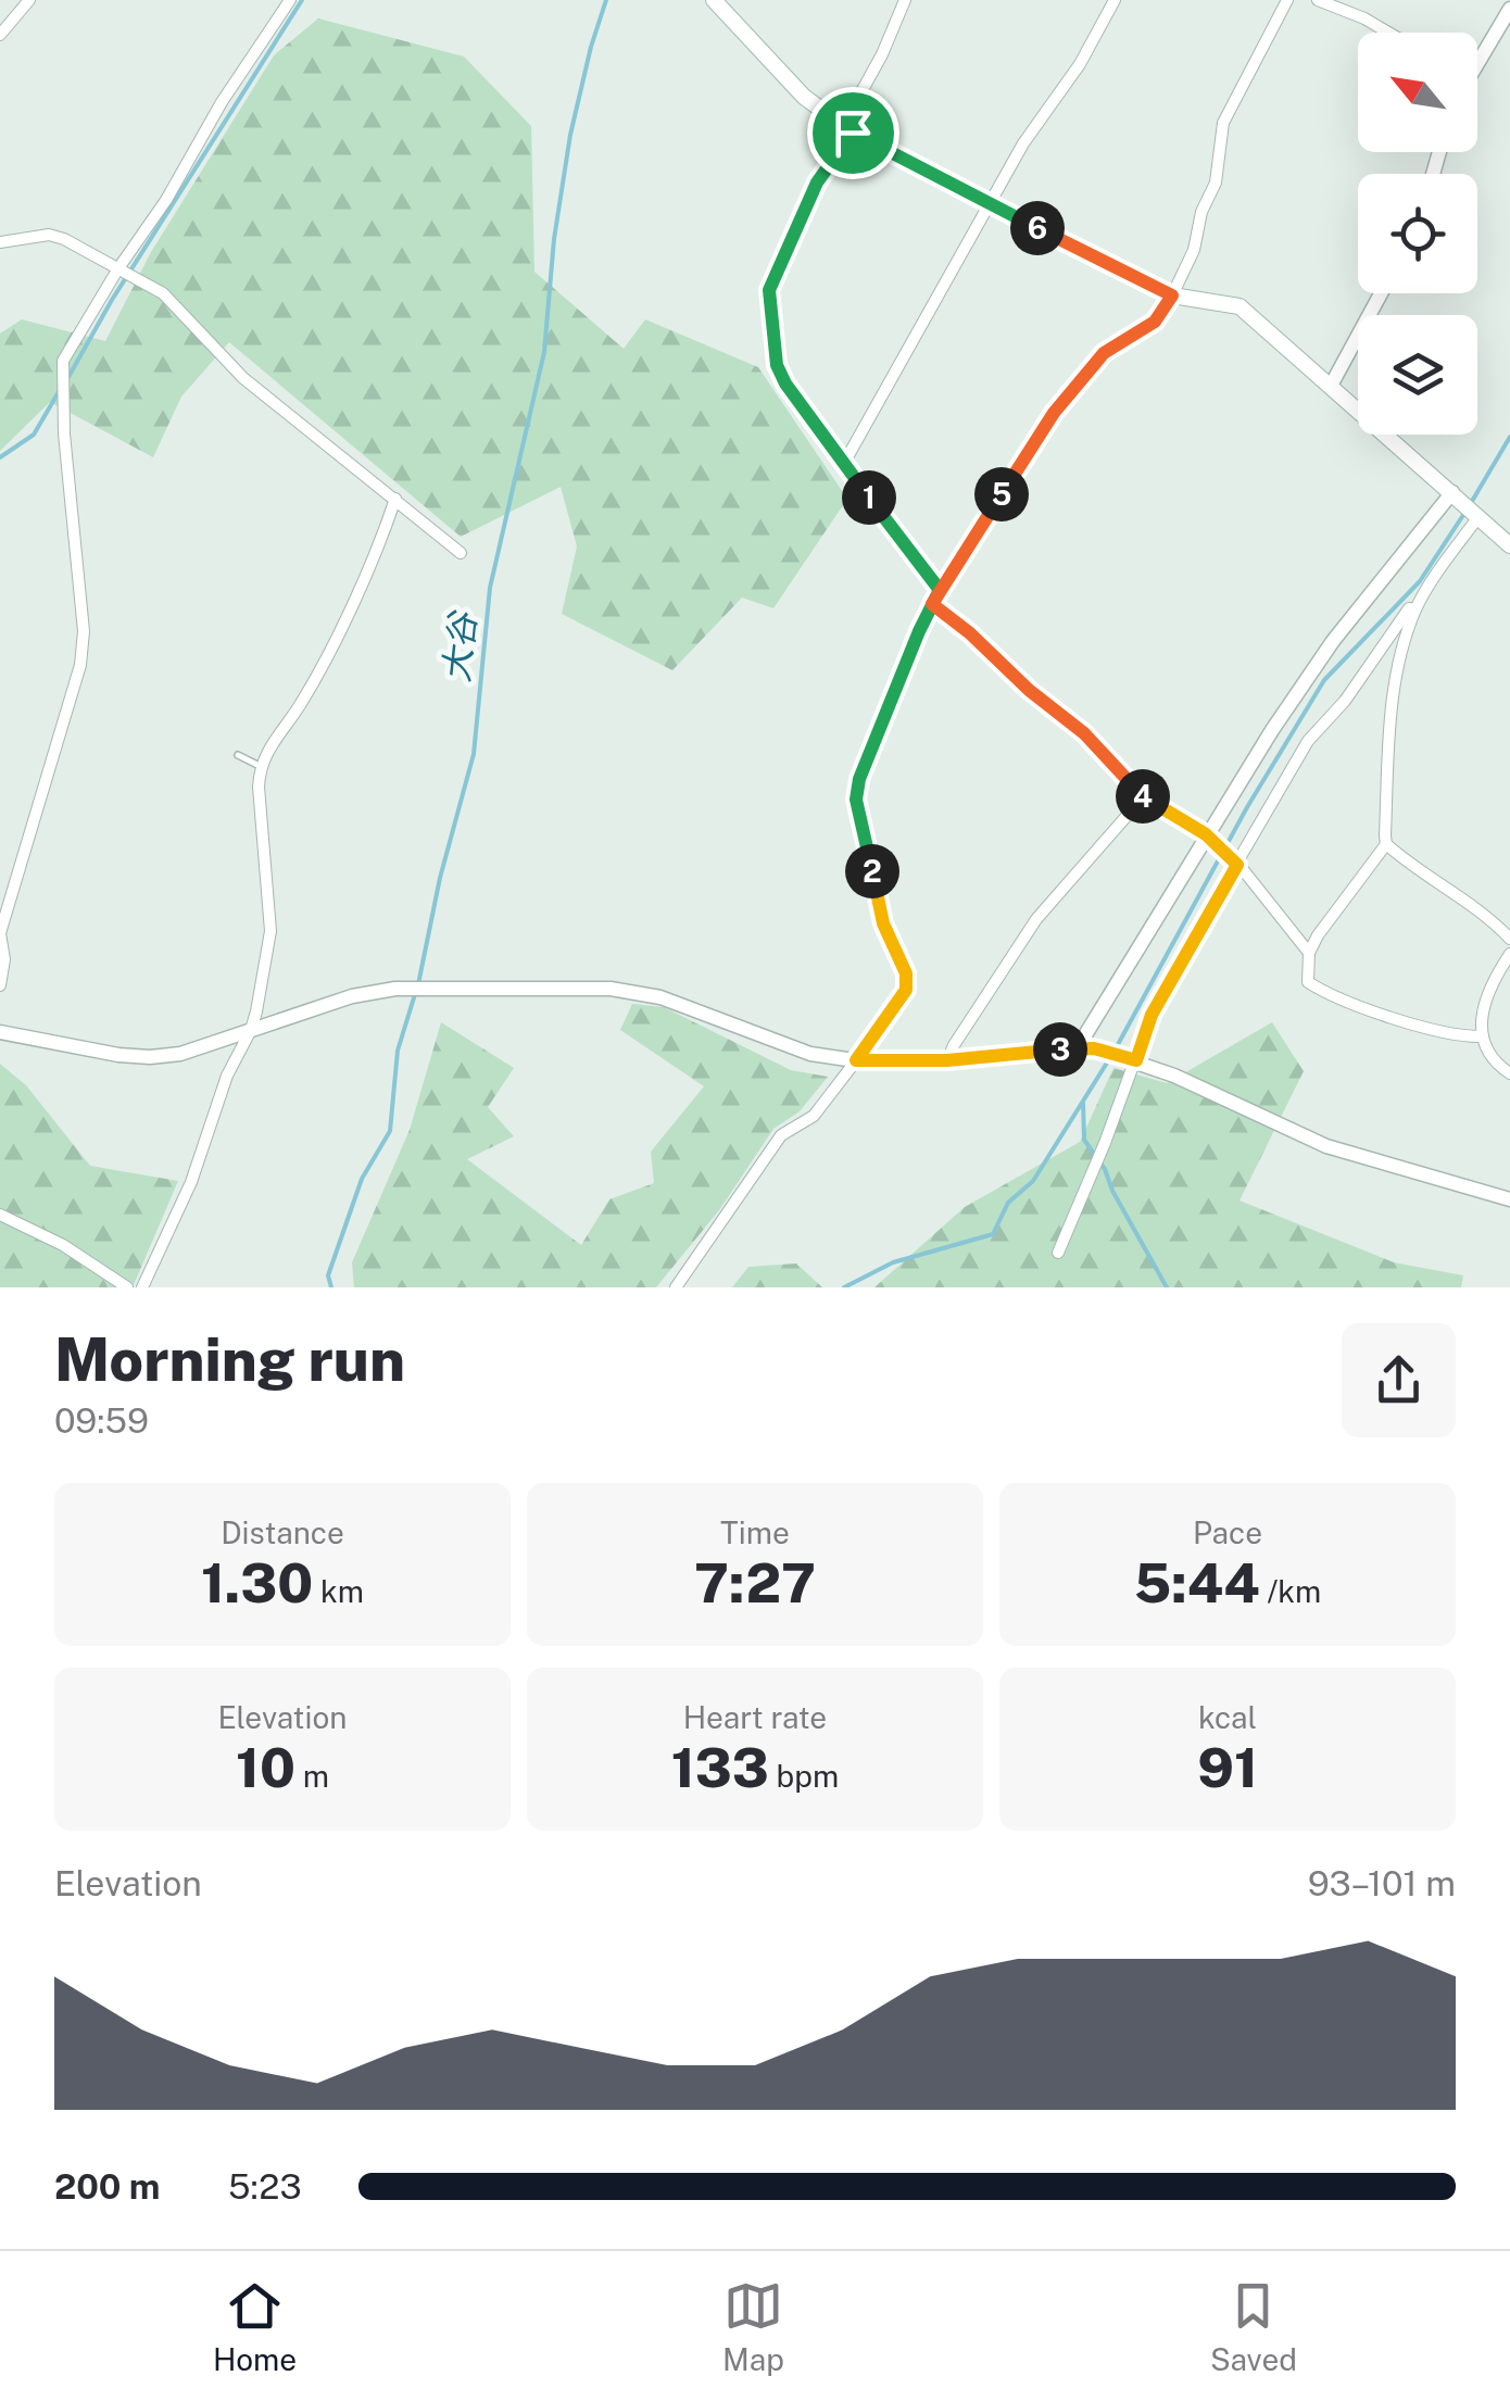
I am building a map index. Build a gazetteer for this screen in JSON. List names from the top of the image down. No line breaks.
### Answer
{"water":["大谷"],"north":"top left","page":{"pins":["6","5","1","4","2","3"],"heading":["Morning run","09:59"],"stats":[["Distance","1.30 km"],["Time","7:27"],["Pace","5:44 /km"],["Elevation","10 m"],["Heart rate","133 bpm"],["kcal","91"]],"chart":["Elevation","93–101 m"],"list":[{"name":"200 m","note":"5:23"}],"tabs":["Home","Map","Saved"]}}
